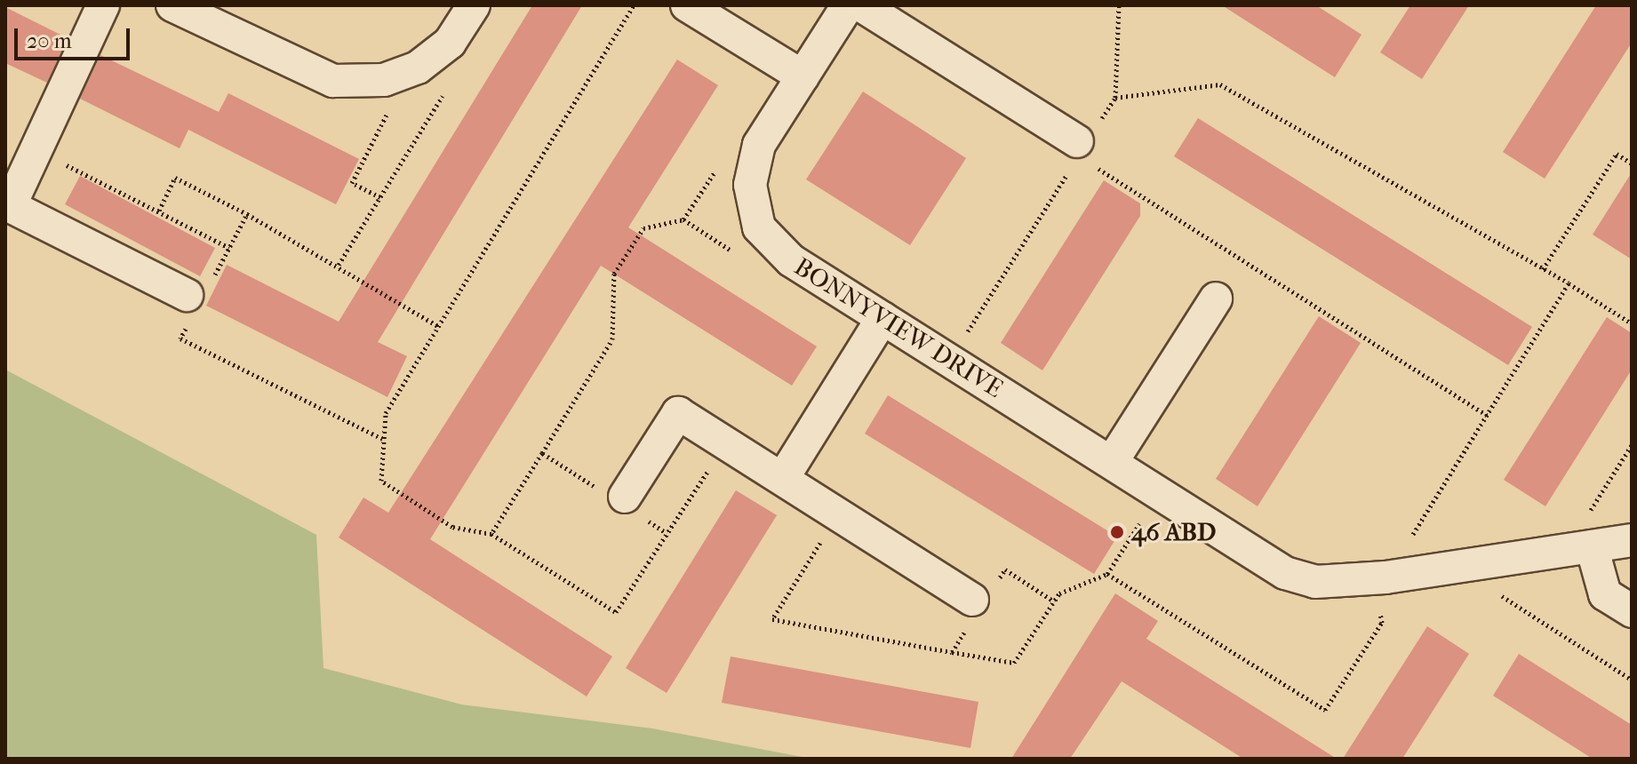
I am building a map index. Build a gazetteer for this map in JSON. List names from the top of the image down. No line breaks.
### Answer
{"streets":{"street":["BONNYVIEW DRIVE"]},"places":["46 ABD"],"scale_bar":"20 m"}
